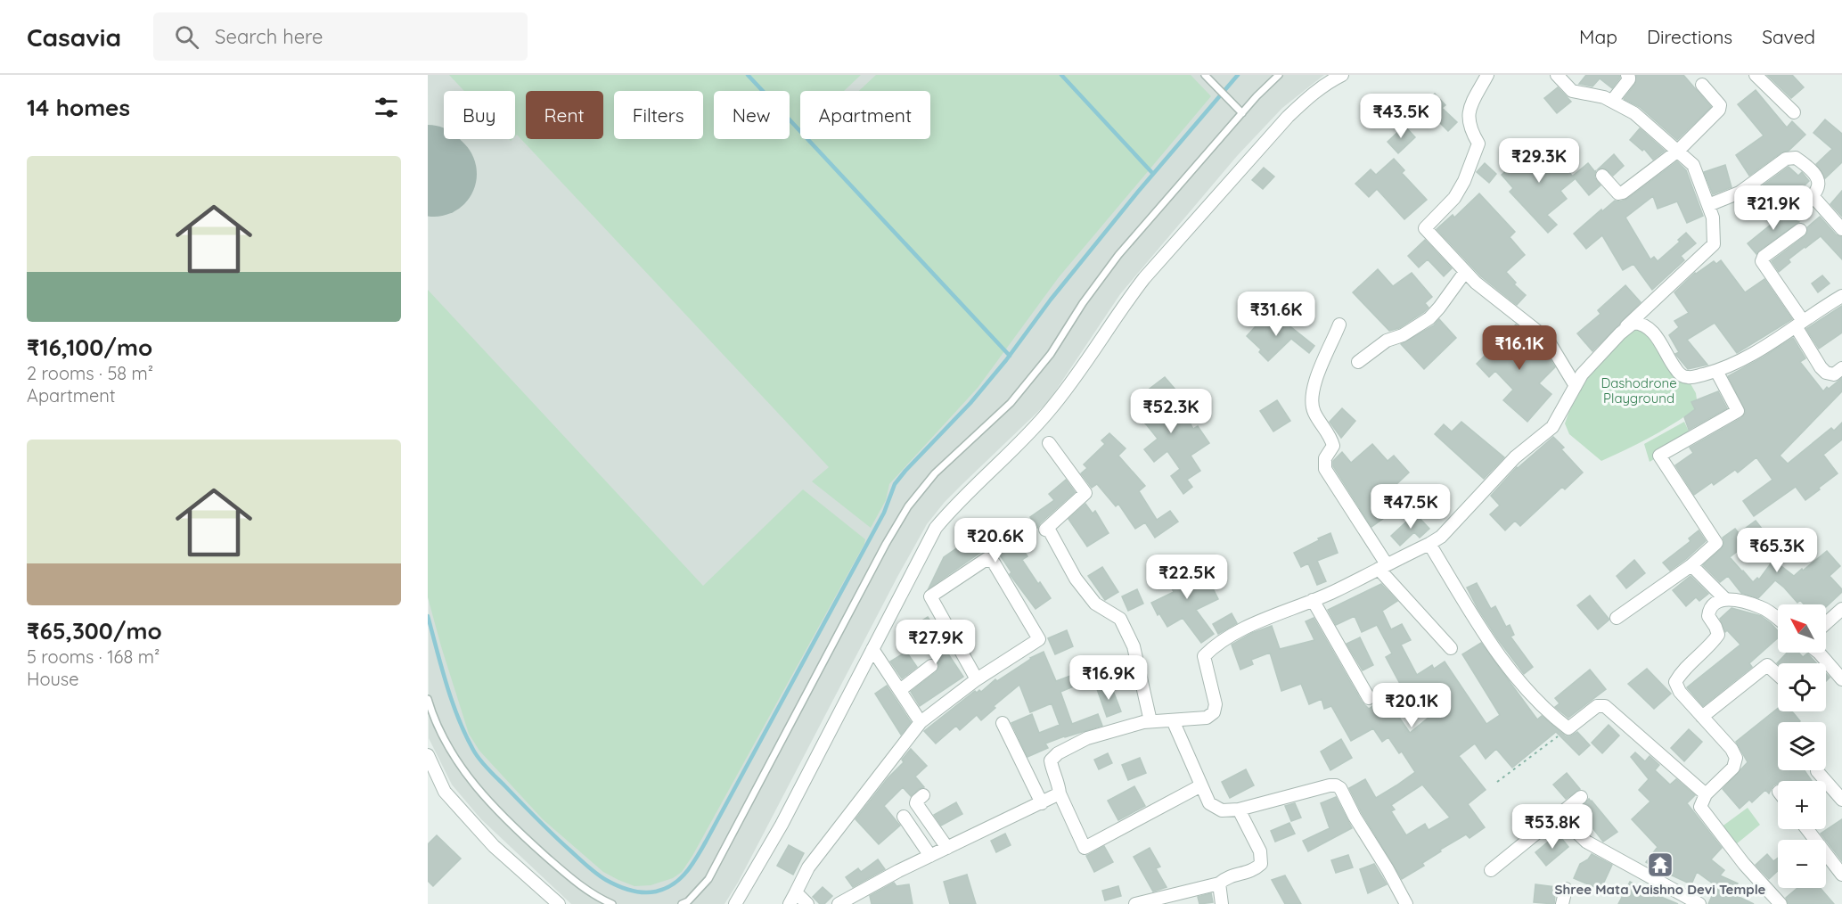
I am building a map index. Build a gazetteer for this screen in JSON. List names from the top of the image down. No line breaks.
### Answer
{"parks":["Dashodrone Playground"],"places":{"temple":["Shree Mata Vaishno Devi Temple"]},"north":"top left","page":{"header":"Casavia","search":"Search here","nav":["Map","Directions","Saved"],"heading":"14 homes","chip":["Buy","Rent","Filters","New","Apartment"],"price":["₹43.5K","₹29.3K","₹21.9K","₹31.6K","₹16.1K","₹52.3K","₹47.5K","₹20.6K","₹65.3K","₹22.5K","₹27.9K","₹16.9K","₹20.1K","₹53.8K"],"list":[{"name":"₹16,100/mo","note":"2 rooms · 58 m² · Apartment"},{"name":"₹65,300/mo","note":"5 rooms · 168 m² · House"}],"map_buttons":["+","−"]}}
